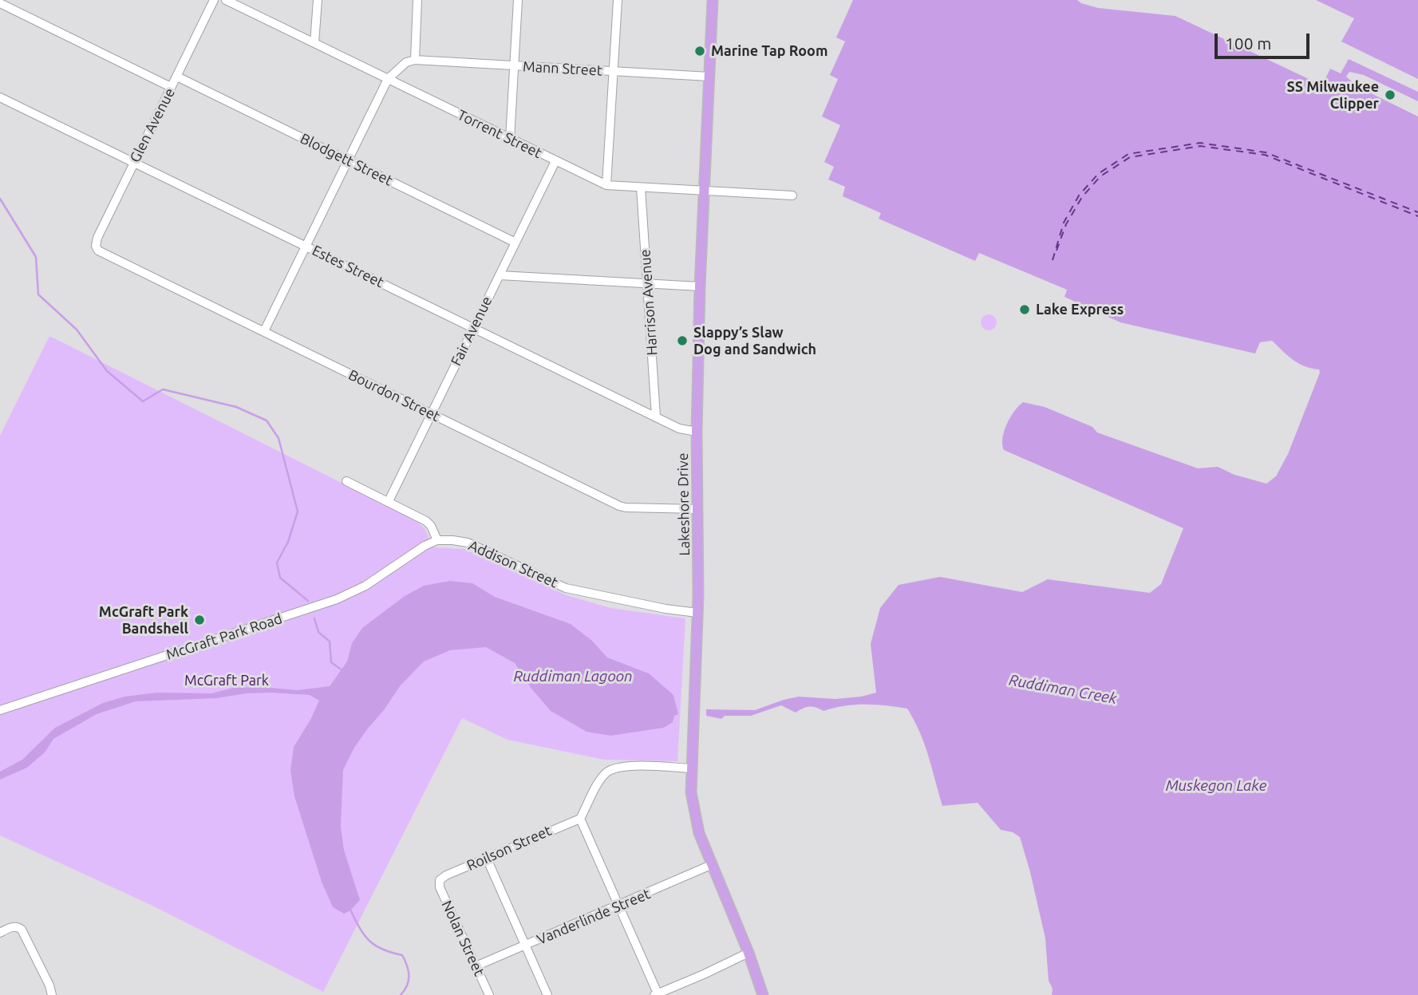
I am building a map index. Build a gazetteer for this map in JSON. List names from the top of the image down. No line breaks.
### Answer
{"streets":{"main road":["Lakeshore Drive"],"street":["Mann Street","Glen Avenue","Torrent Street","Blodgett Street","Estes Street","Harrison Avenue","Fair Avenue","Bourdon Street","Addison Street","McGraft Park Road","Roilson Street","Vanderlinde Street","Nolan Street"]},"crossings":[["Mann Street","Lakeshore Drive"],["Glen Avenue","Blodgett Street"],["Glen Avenue","Estes Street"],["Glen Avenue","Bourdon Street"],["Torrent Street","Harrison Avenue"],["Torrent Street","Fair Avenue"],["Torrent Street","Lakeshore Drive"],["Blodgett Street","Fair Avenue"],["Estes Street","Harrison Avenue"],["Estes Street","Fair Avenue"],["Estes Street","Lakeshore Drive"],["Fair Avenue","Bourdon Street"],["Bourdon Street","Lakeshore Drive"],["Lakeshore Drive","Addison Street"],["Lakeshore Drive","Vanderlinde Street"],["Addison Street","McGraft Park Road"],["Roilson Street","Nolan Street"],["Vanderlinde Street","Nolan Street"]],"water":["Ruddiman Lagoon","Ruddiman Creek","Muskegon Lake"],"parks":["McGraft Park"],"places":["Marine Tap Room","SS Milwaukee Clipper","Lake Express","Slappy’s Slaw Dog and Sandwich","McGraft Park Bandshell"],"scale_bar":"100 m"}
